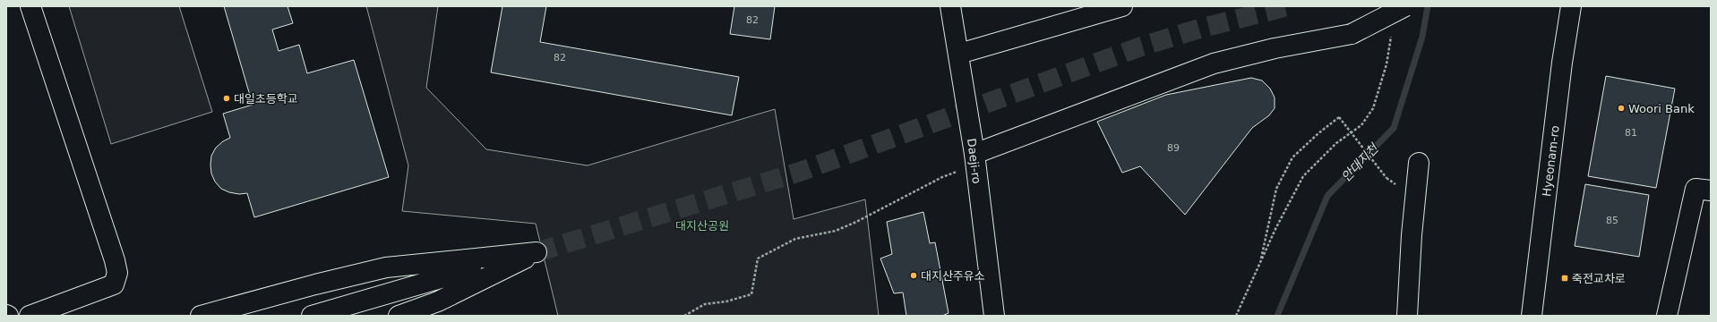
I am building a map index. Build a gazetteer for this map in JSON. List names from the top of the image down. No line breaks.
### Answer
{"streets":{"main road":["Daeji-ro","Hyeonam-ro"]},"water":["안대지천"],"parks":["대지산공원"],"places":{"other":["대일초등학교","Woori Bank","대지산주유소"],"transit":["죽전교차로"]},"house_numbers":["82","82","81","89","85"]}
